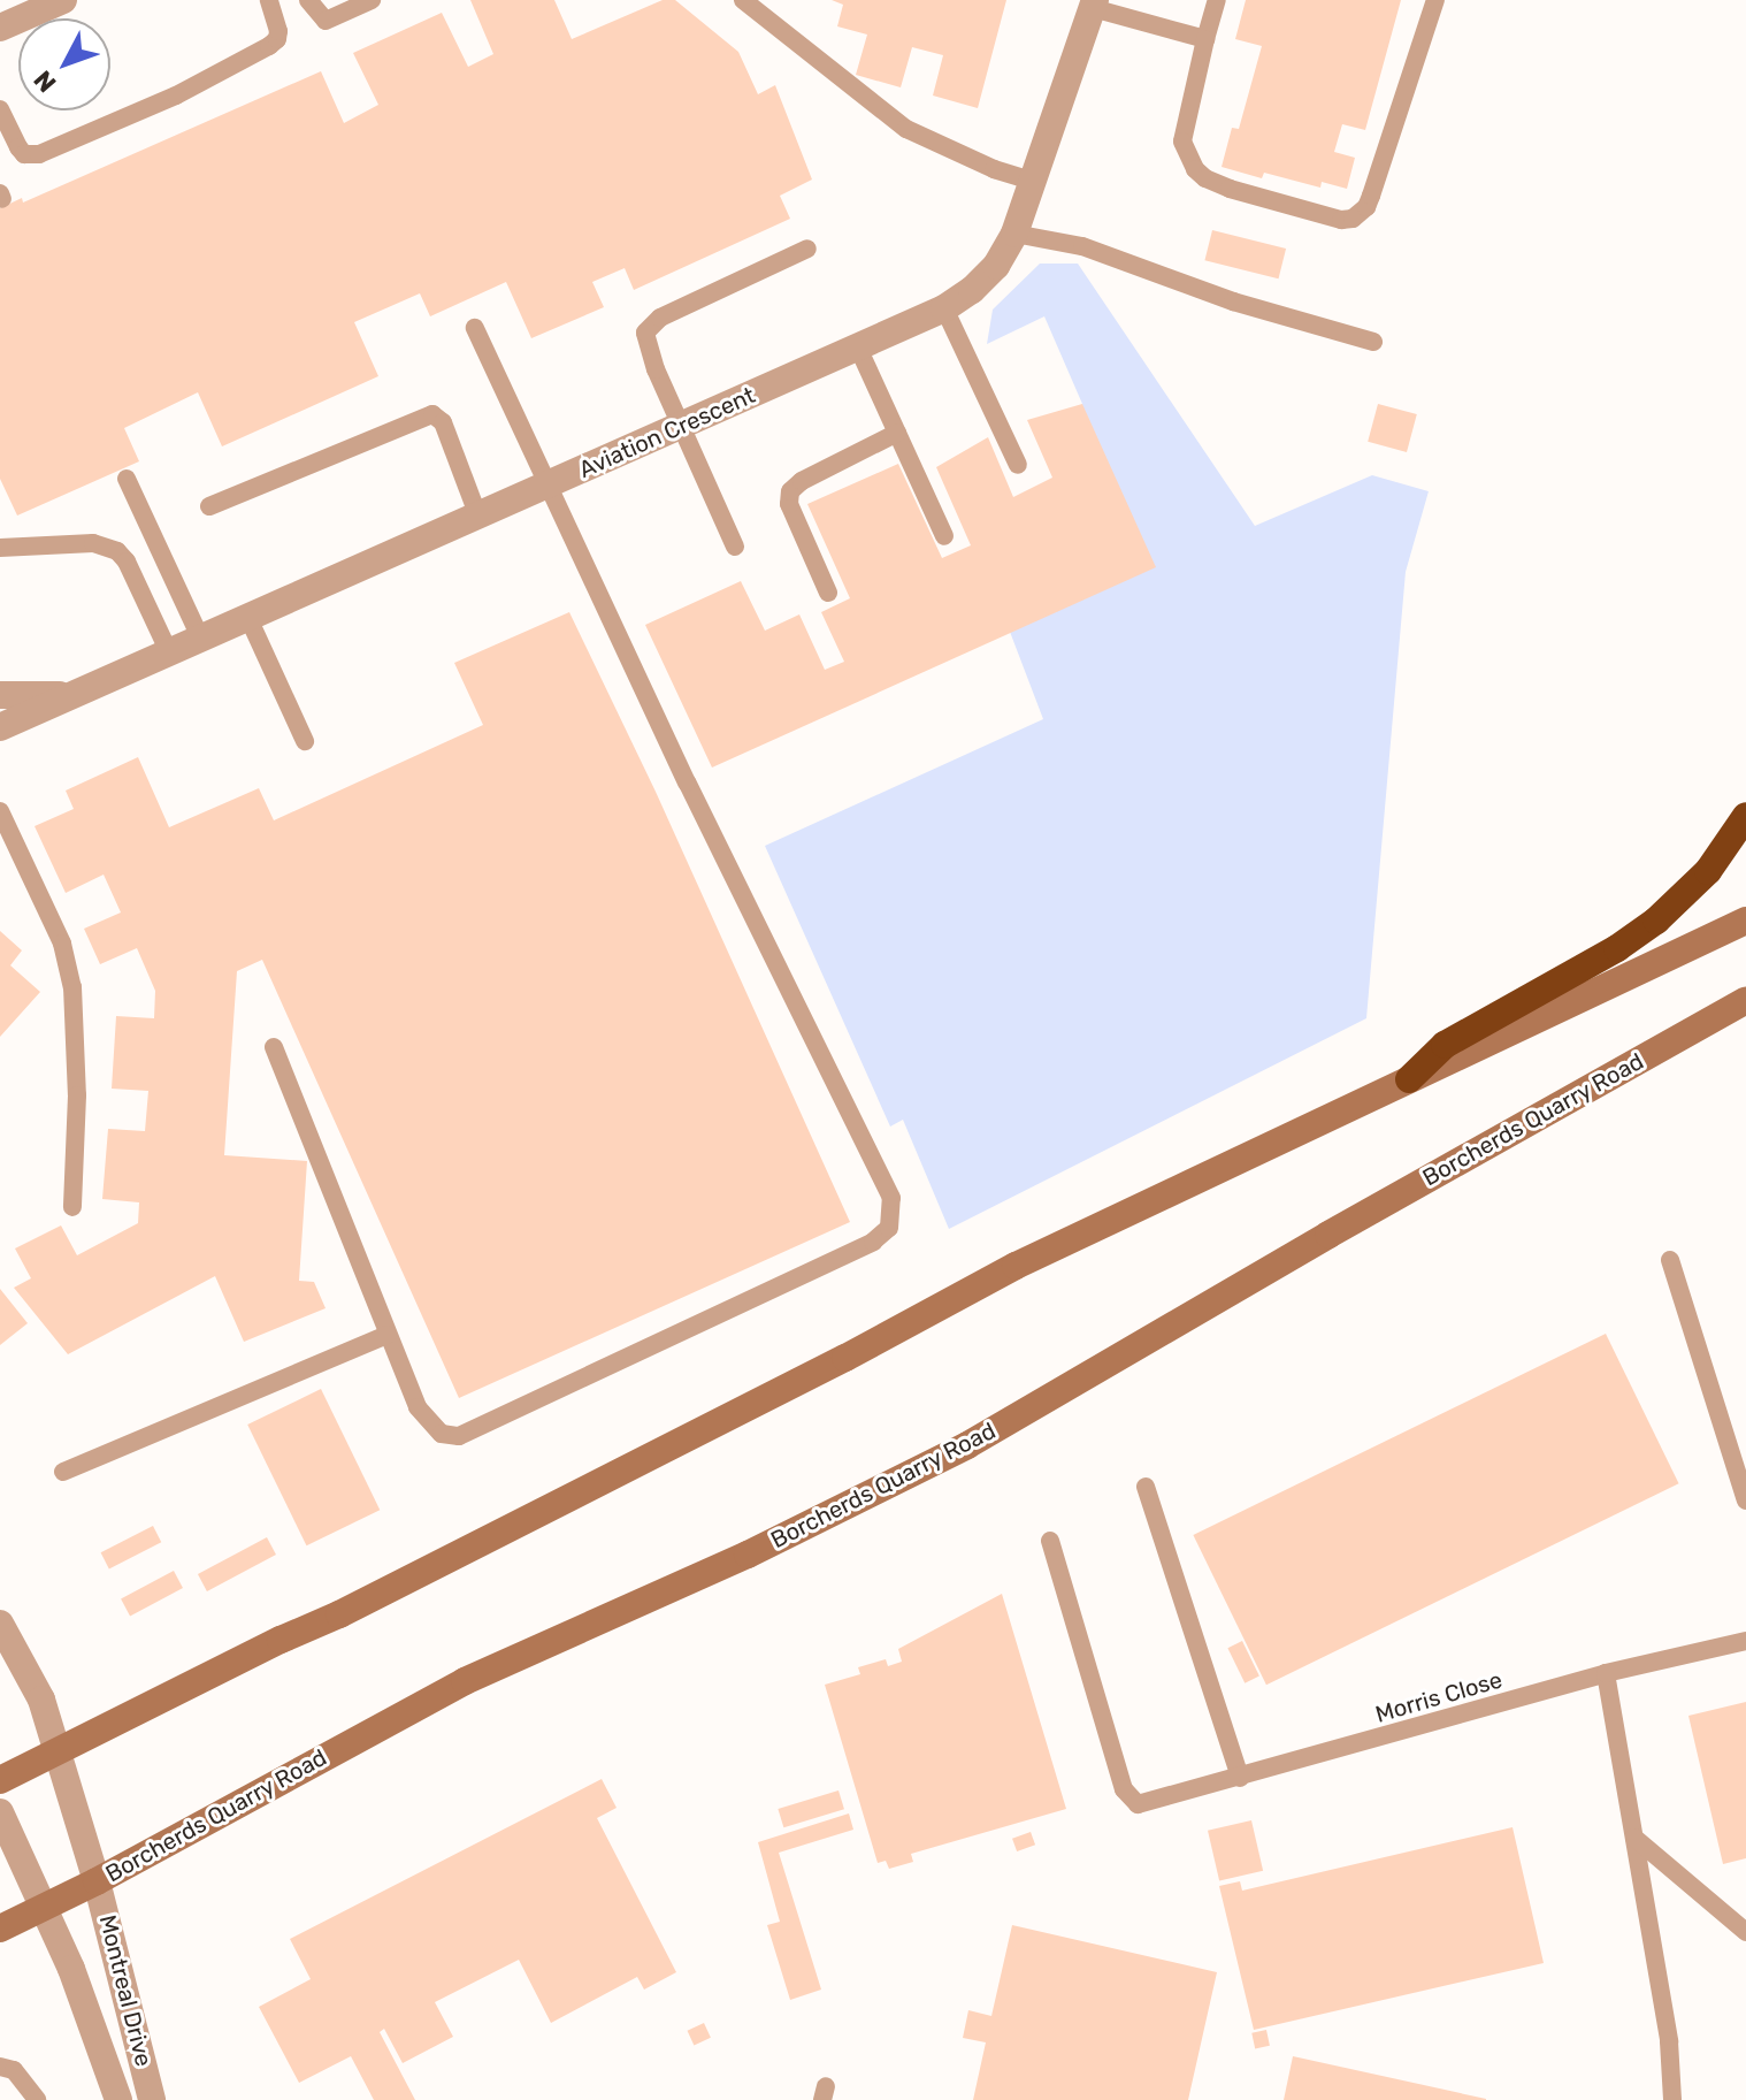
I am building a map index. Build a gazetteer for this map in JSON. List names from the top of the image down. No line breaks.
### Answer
{"streets":{"main road":["Borcherds Quarry Road"],"street":["Aviation Crescent","Montreal Drive"],"lane":["Morris Close"]},"crossings":[["Borcherds Quarry Road","Montreal Drive"]],"north":"bottom left"}
